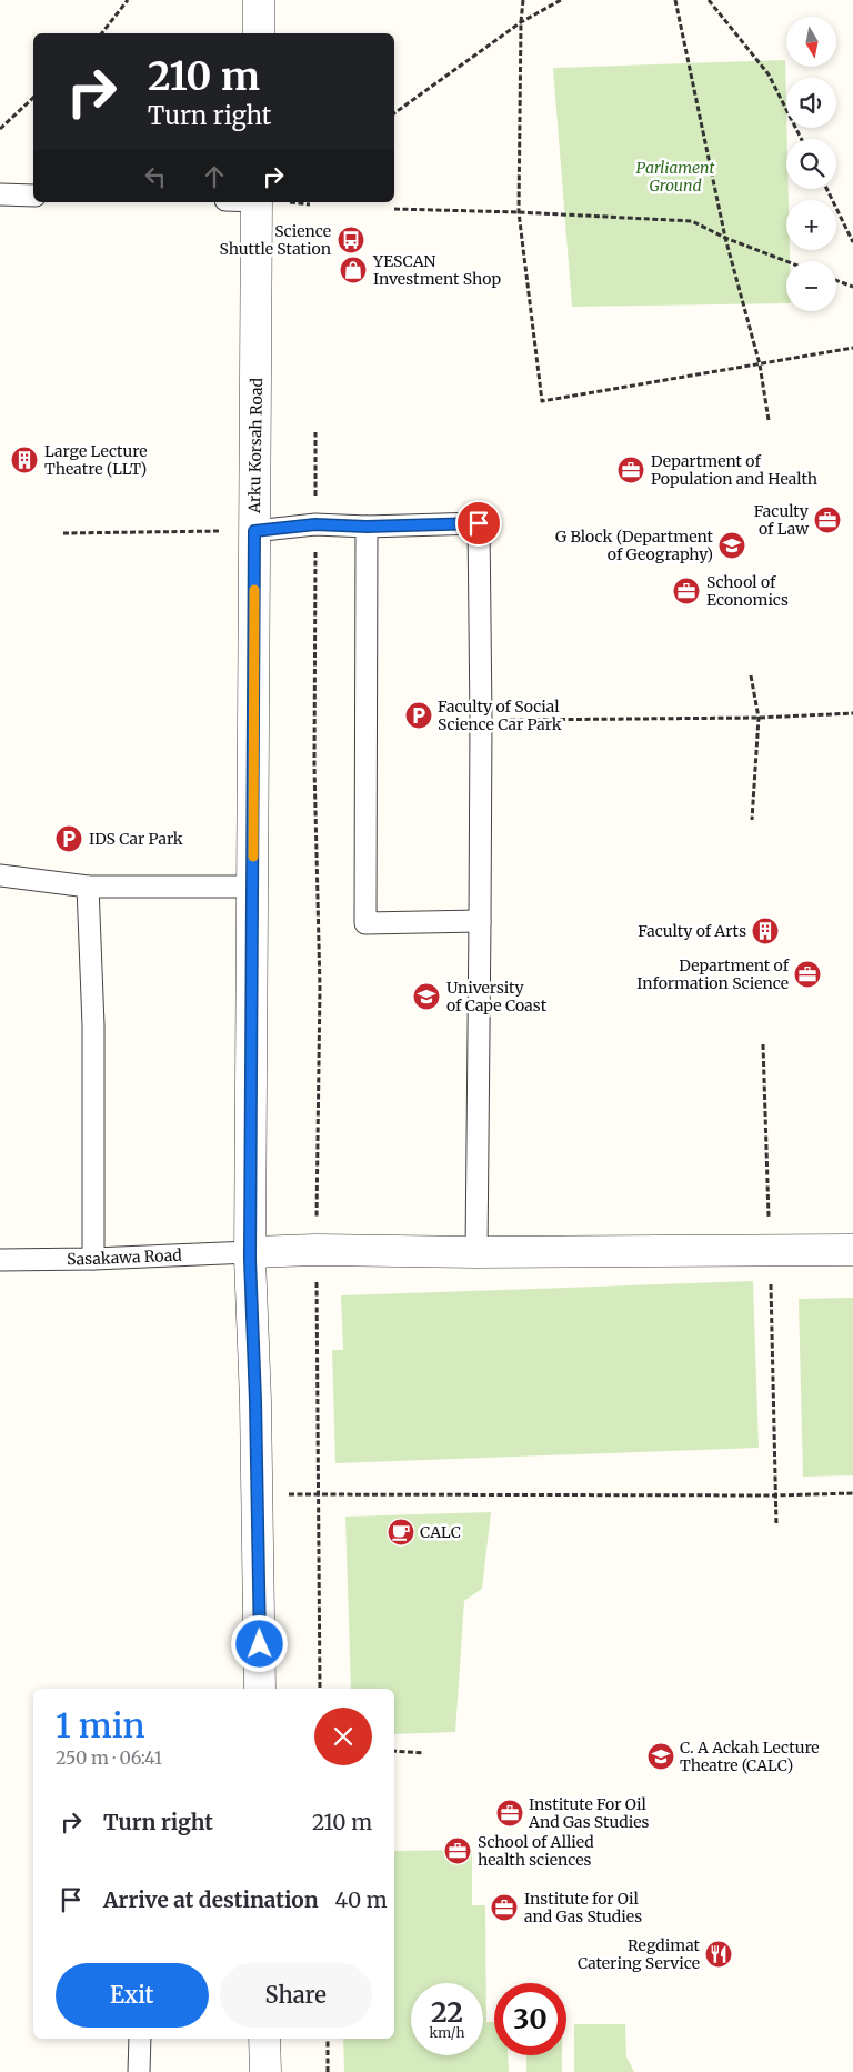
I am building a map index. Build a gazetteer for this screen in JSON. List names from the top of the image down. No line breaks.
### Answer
{"streets":{"street":["Arku Korsah Road"],"lane":["Sasakawa Road"]},"crossings":[["Arku Korsah Road","Sasakawa Road"]],"parks":["Parliament Ground"],"places":{"bus stop":["Science Shuttle Station"],"shop":["YESCAN Investment Shop"],"building":["Large Lecture Theatre (LLT)","Faculty of Arts"],"office":["Department of Population and Health","Faculty of Law","School of Economics","Department of Information Science","Institute For Oil And Gas Studies","School of Allied health sciences","Institute for Oil and Gas Studies"],"school or university":["G Block (Department of Geography)","University of Cape Coast","C. A Ackah Lecture Theatre (CALC)"],"parking":["Faculty of Social Science Car Park","IDS Car Park"],"cafe":["CALC"],"restaurant":["Regdimat Catering Service"]},"north":"bottom","page":{"map_buttons":["+","−"],"turn":["210 m","Turn right"],"heading":["1 min","250 m · 06:41"],"list":[{"name":"Turn right","value":"210 m"},{"name":"Arrive at destination","value":"40 m"}],"buttons":["Exit","Share"],"speed":"22 km/h","limit":"30"}}
